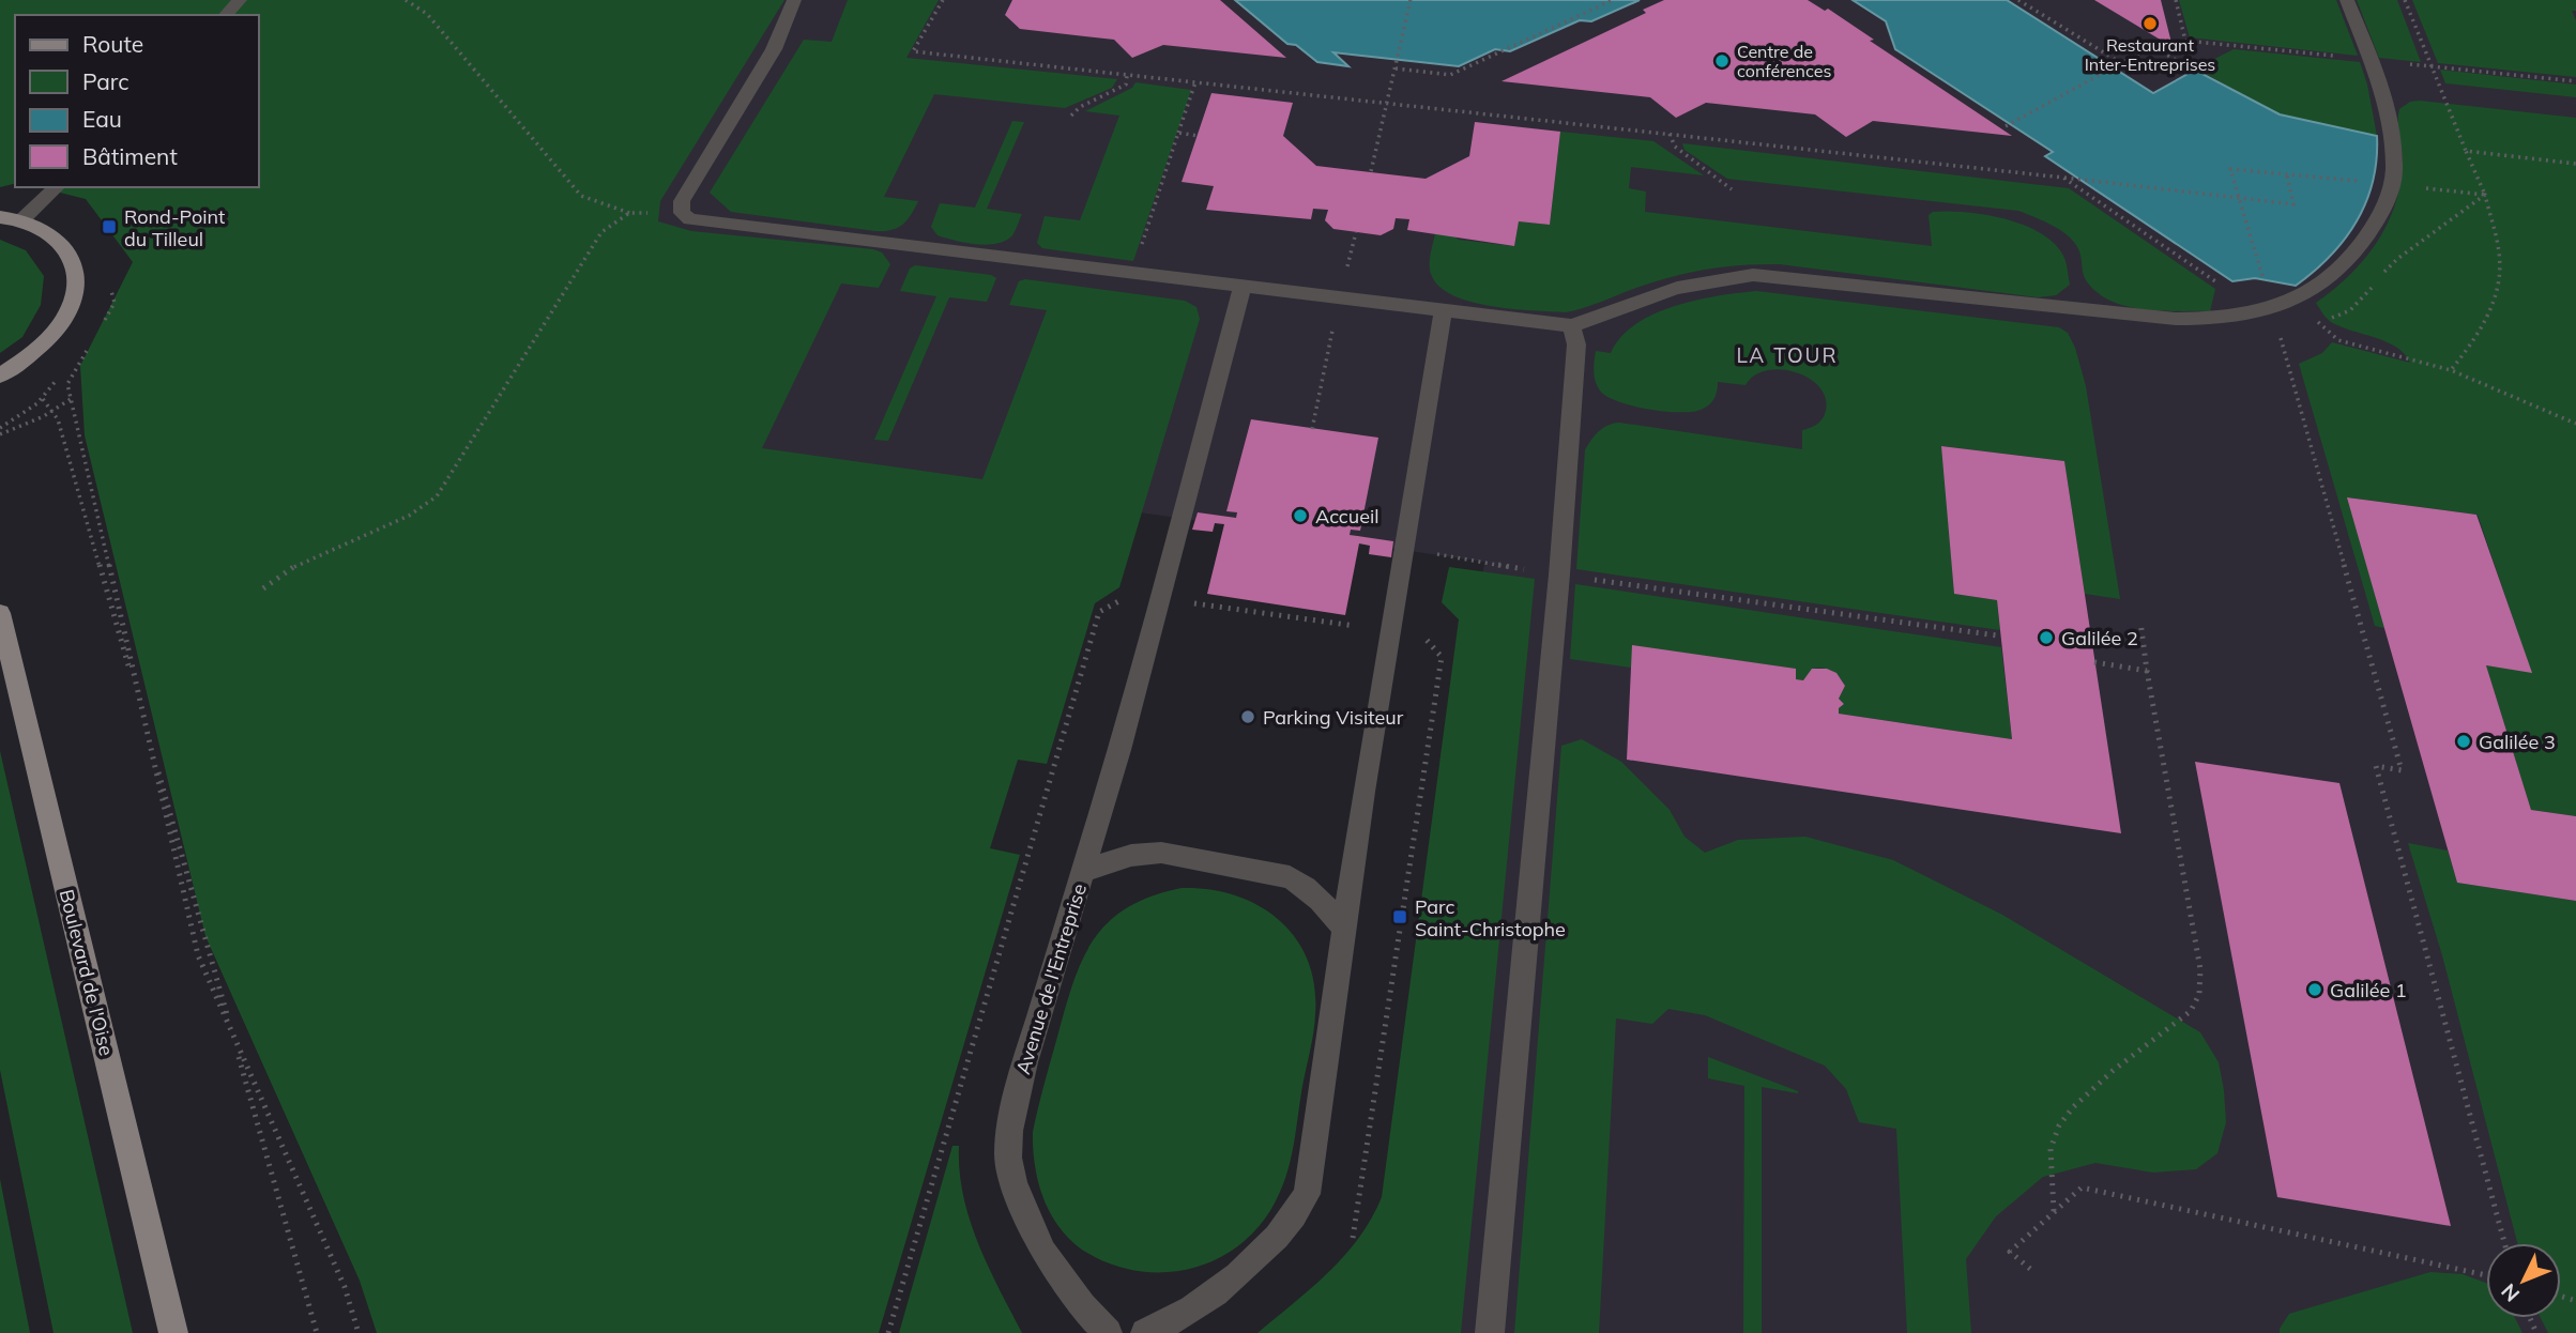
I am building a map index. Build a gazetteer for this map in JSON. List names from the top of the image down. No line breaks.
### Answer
{"streets":{"main road":["Boulevard de l'Oise"],"street":["Avenue de l'Entreprise"]},"districts":["LA TOUR"],"places":{"other":["Restaurant Inter-Entreprises","Centre de conférences","Accueil","Galilée 2","Parking Visiteur","Galilée 3","Galilée 1"],"transit":["Rond-Point du Tilleul","Parc Saint-Christophe"]},"legend":["Route","Parc","Eau","Bâtiment"],"north":"bottom left"}
